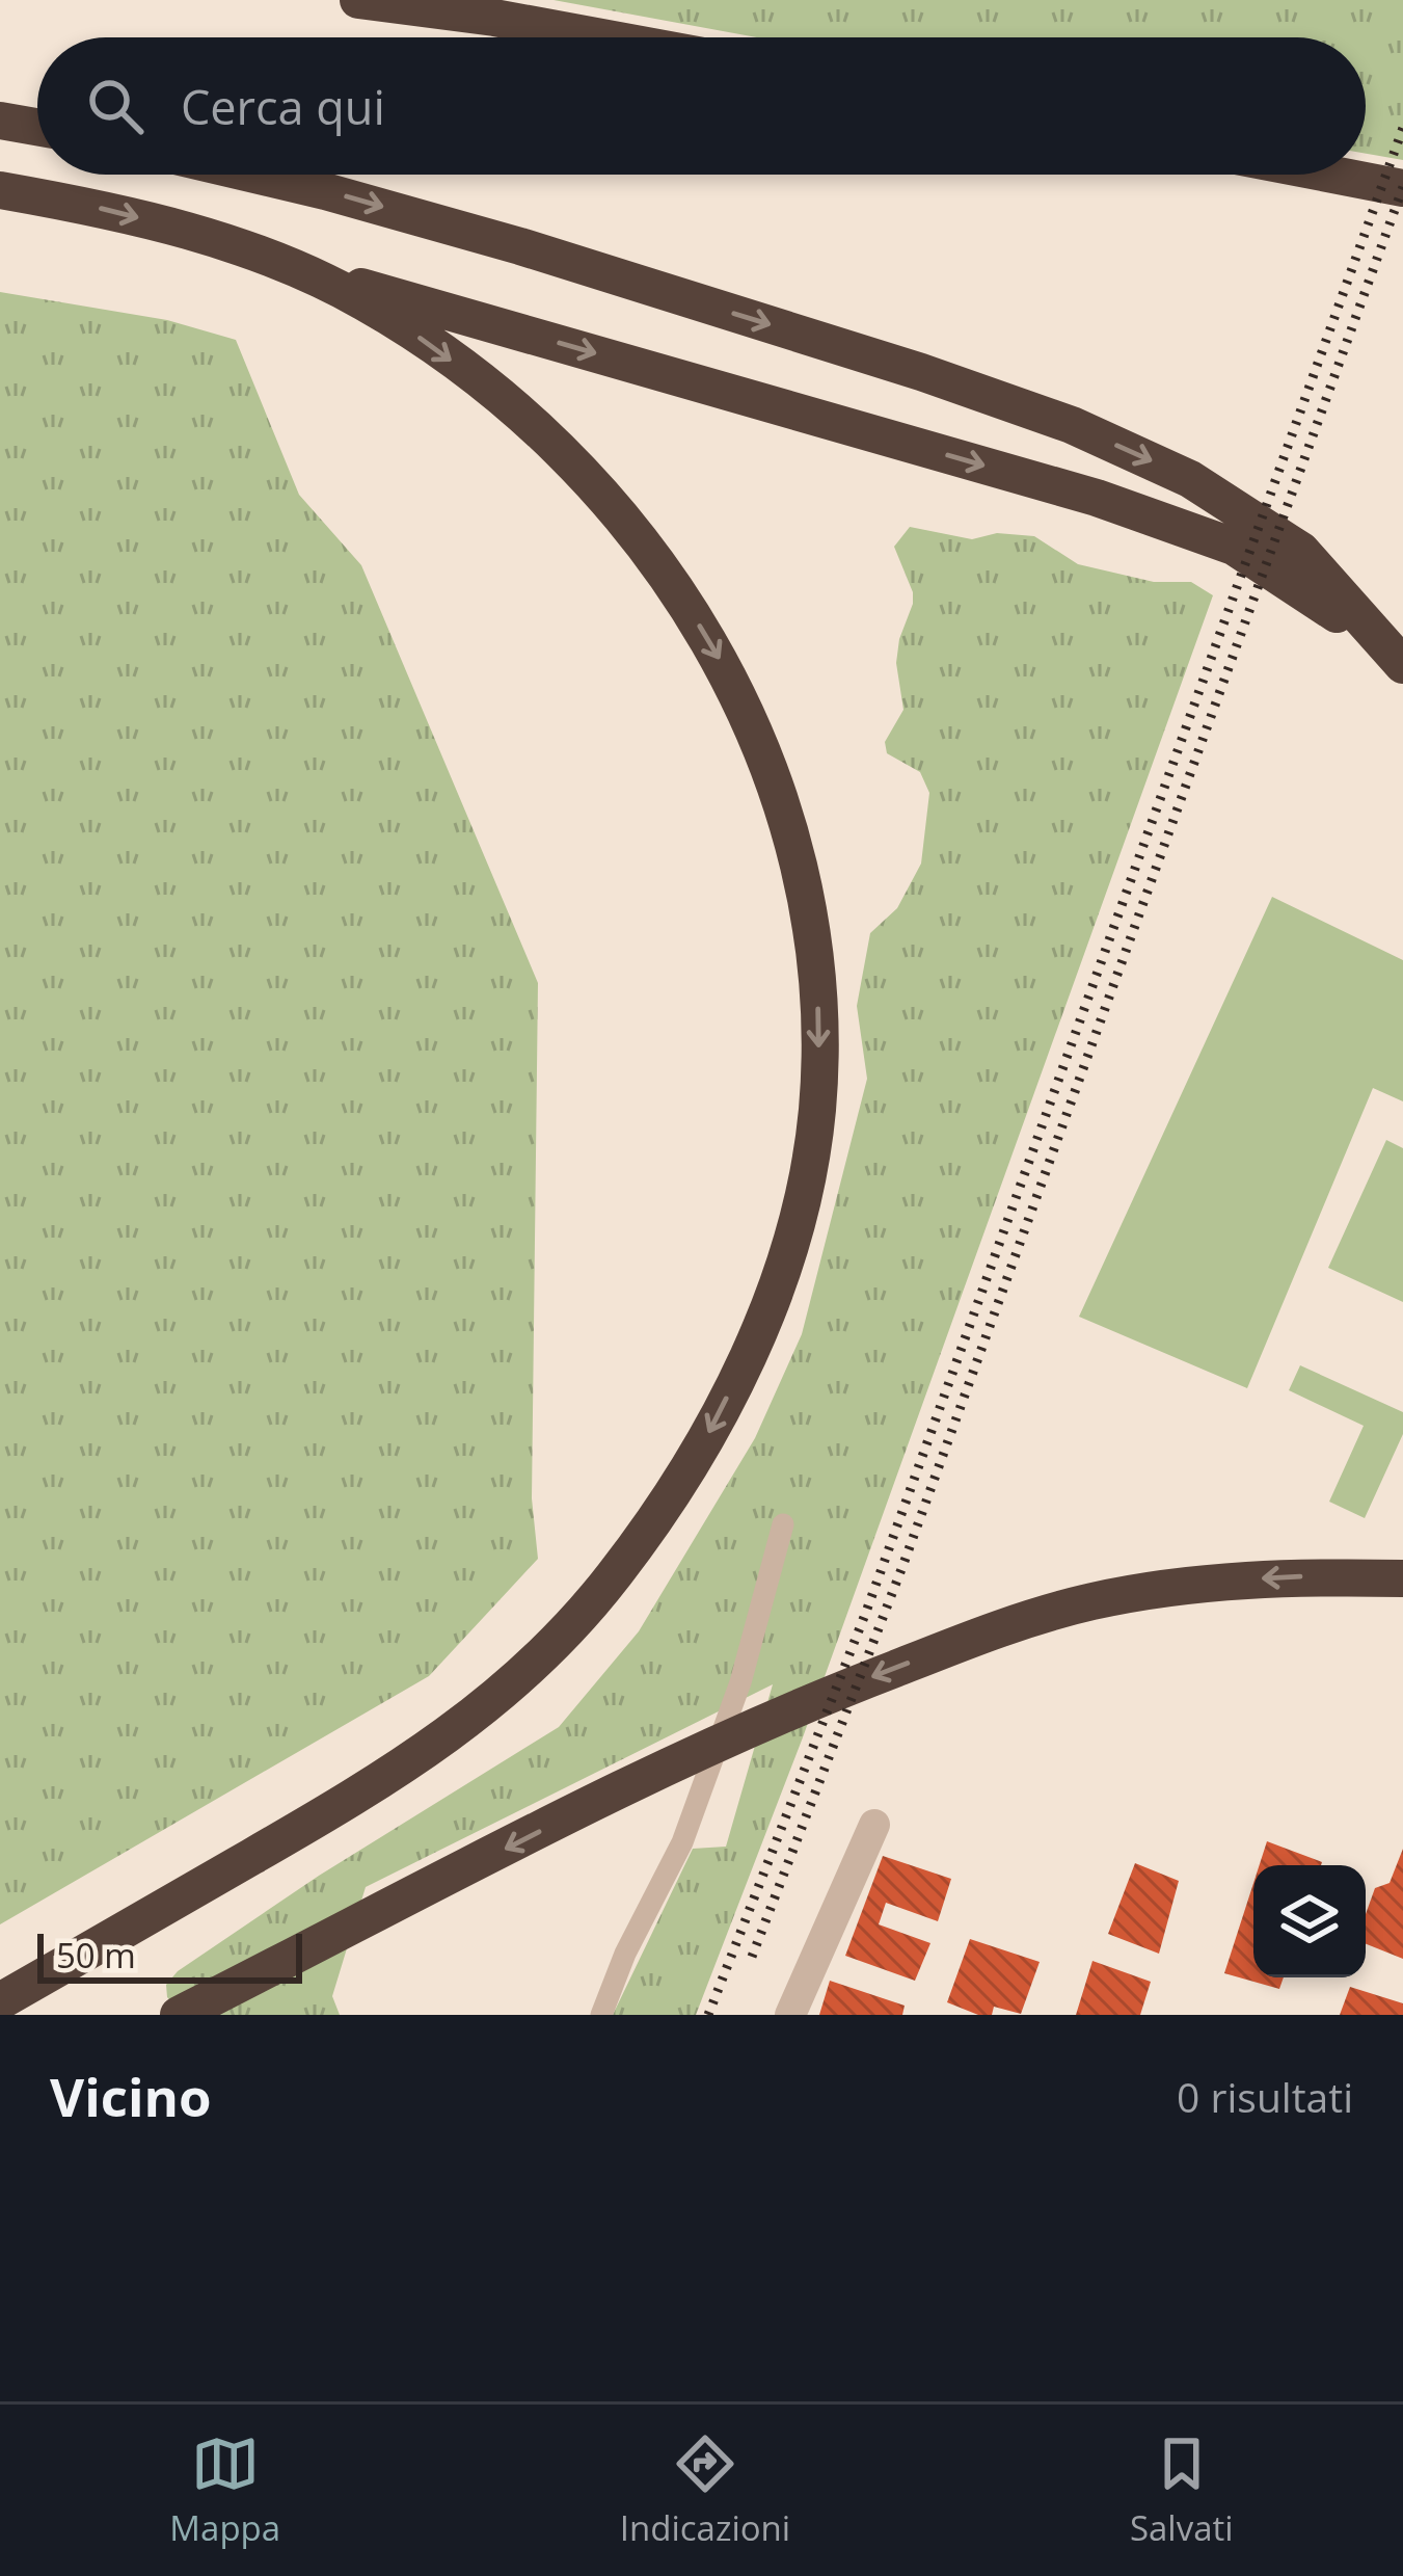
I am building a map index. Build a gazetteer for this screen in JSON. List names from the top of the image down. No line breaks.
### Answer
{"scale_bar":"50 m","page":{"search":"Cerca qui","scale":"50 m","heading":["Vicino","0 risultati"],"nav":["Mappa","Indicazioni","Salvati"]}}
